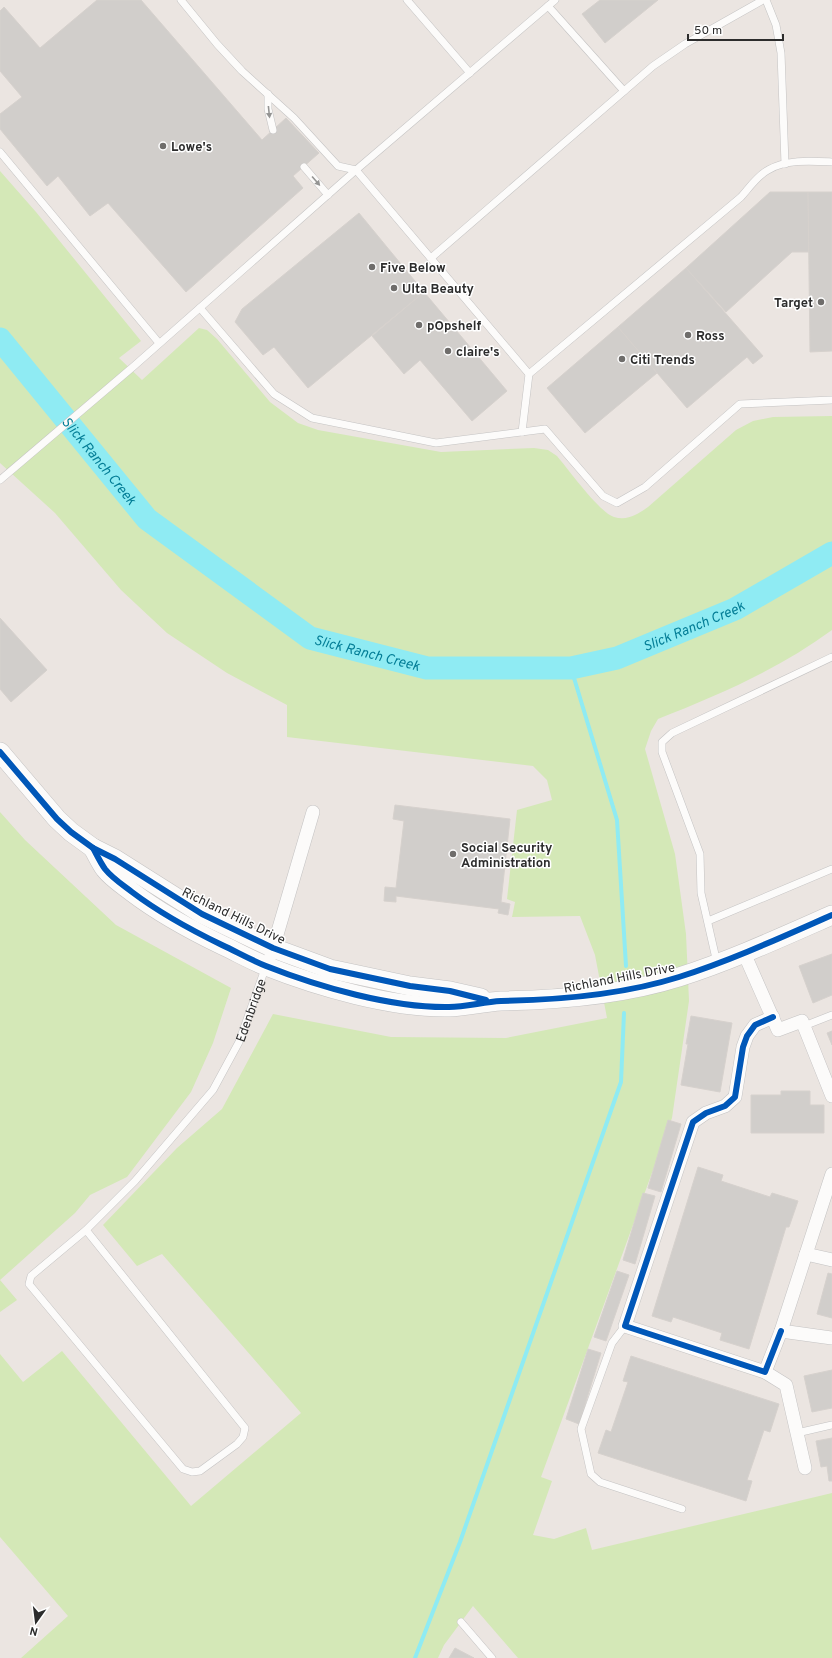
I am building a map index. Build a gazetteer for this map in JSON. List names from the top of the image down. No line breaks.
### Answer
{"streets":{"street":["Richland Hills Drive","Edenbridge"]},"crossings":[["Richland Hills Drive","Edenbridge"]],"water":["Slick Ranch Creek"],"places":["Lowe's","Five Below","Ulta Beauty","Target","pOpshelf","Ross","claire's","Citi Trends","Social Security Administration"],"scale_bar":"50 m","north":"bottom"}
